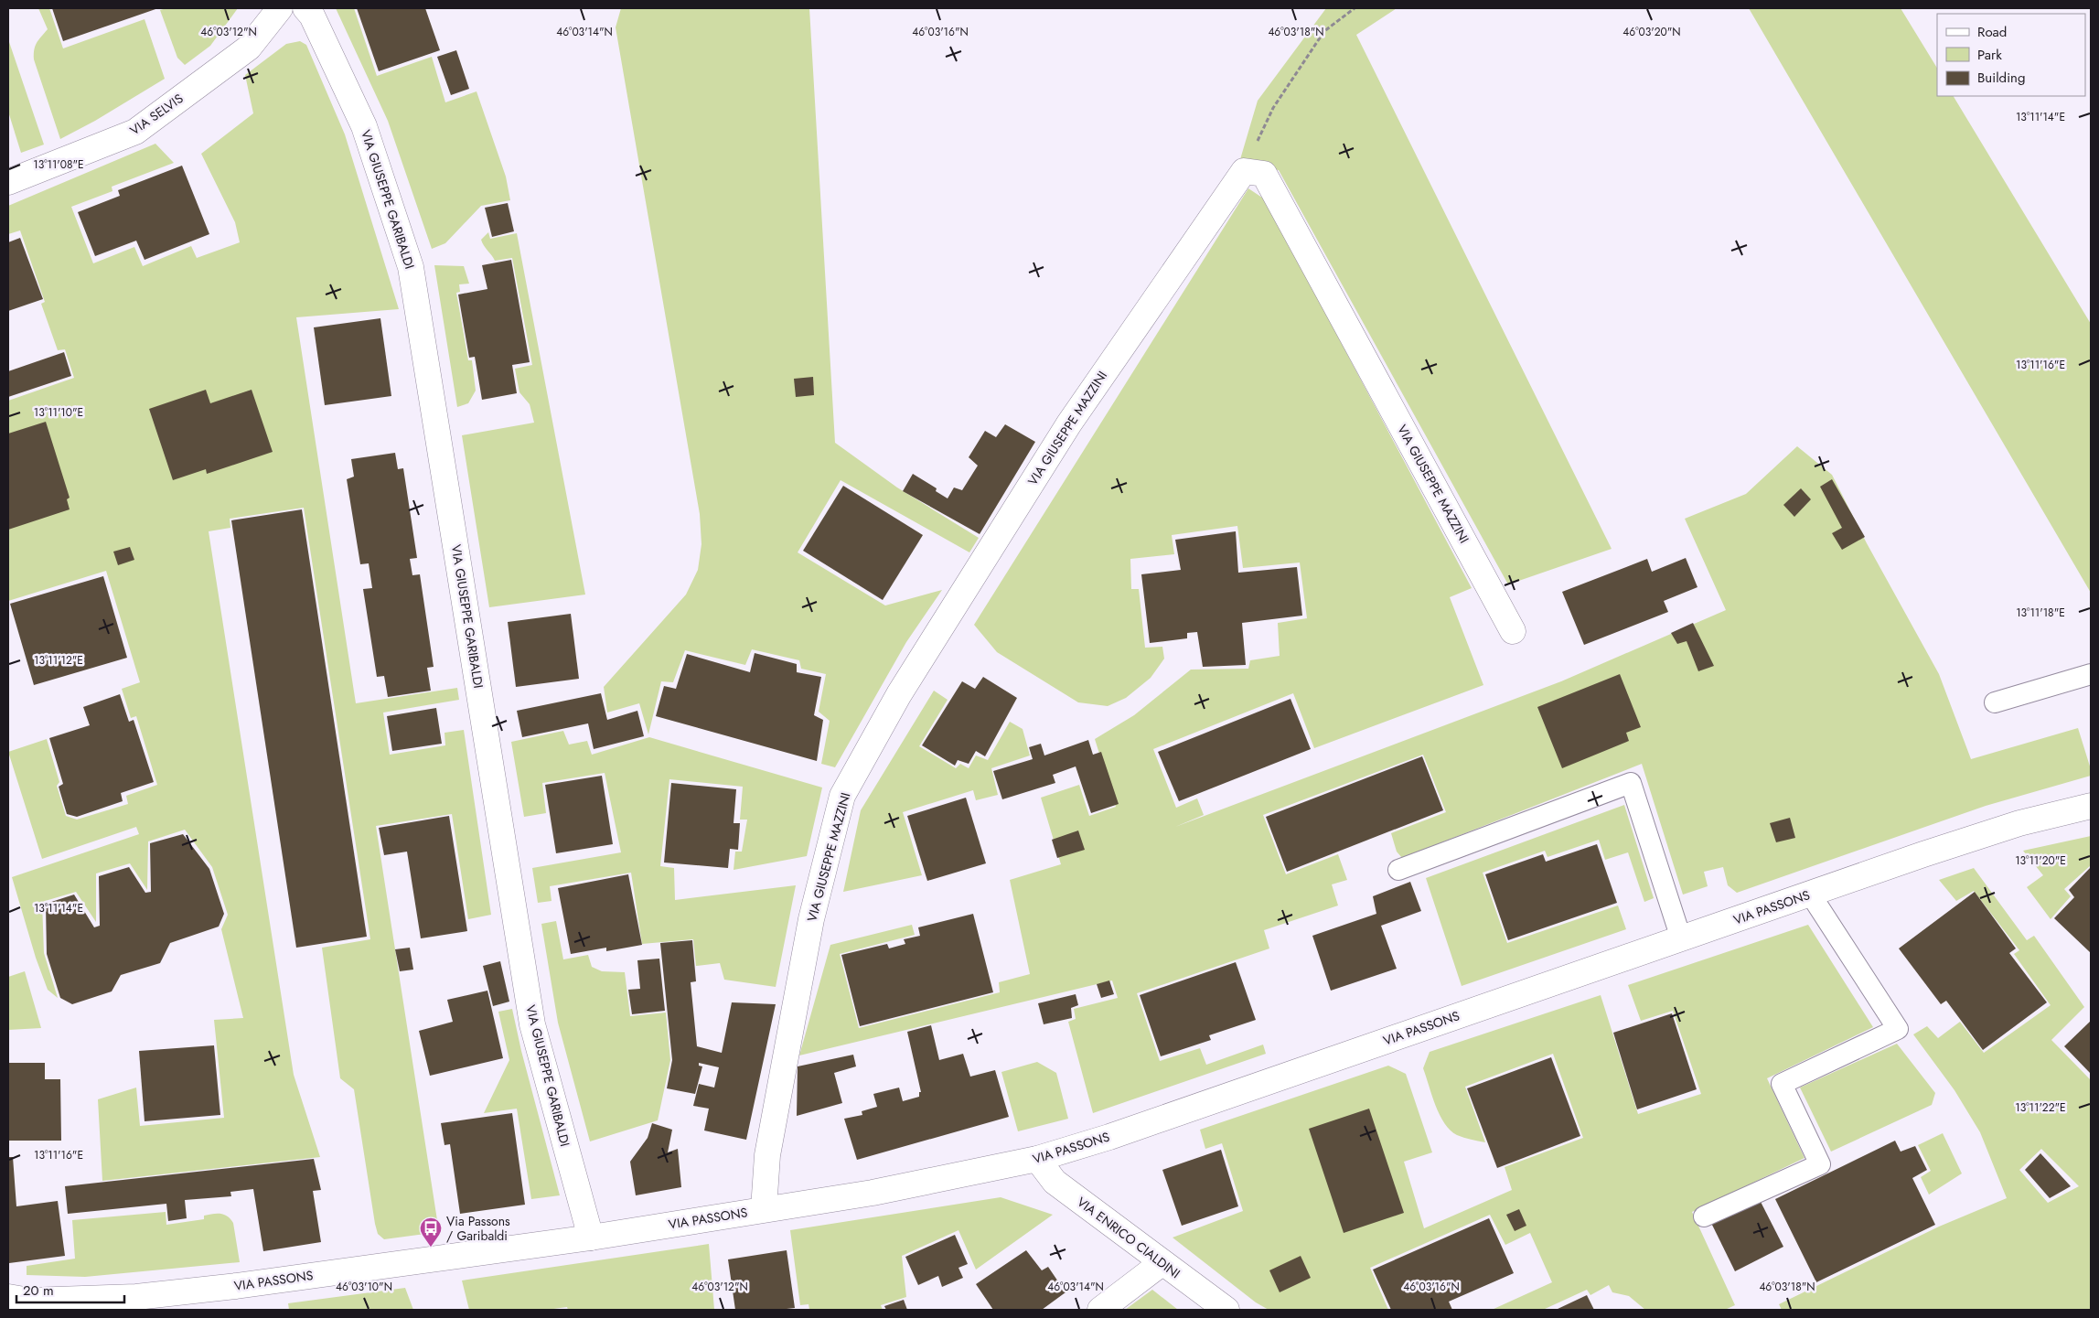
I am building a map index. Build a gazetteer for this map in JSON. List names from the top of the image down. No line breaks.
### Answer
{"streets":{"street":["VIA SELVIS","VIA GIUSEPPE GARIBALDI","VIA GIUSEPPE MAZZINI","VIA PASSONS","VIA ENRICO CIALDINI"]},"crossings":[["VIA GIUSEPPE GARIBALDI","VIA PASSONS"],["VIA GIUSEPPE MAZZINI","VIA PASSONS"],["VIA PASSONS","VIA ENRICO CIALDINI"]],"places":{"bus stop":["Via Passons / Garibaldi"]},"legend":["Road","Park","Building"],"scale_bar":"20 m","coordinates":["46°03'20\"N","46°03'12\"N","46°03'14\"N","46°03'16\"N","46°03'18\"N","13°11'14\"E","13°11'08\"E","13°11'16\"E","13°11'10\"E","13°11'18\"E","13°11'12\"E","13°11'20\"E","13°11'22\"E","46°03'10\"N"]}
